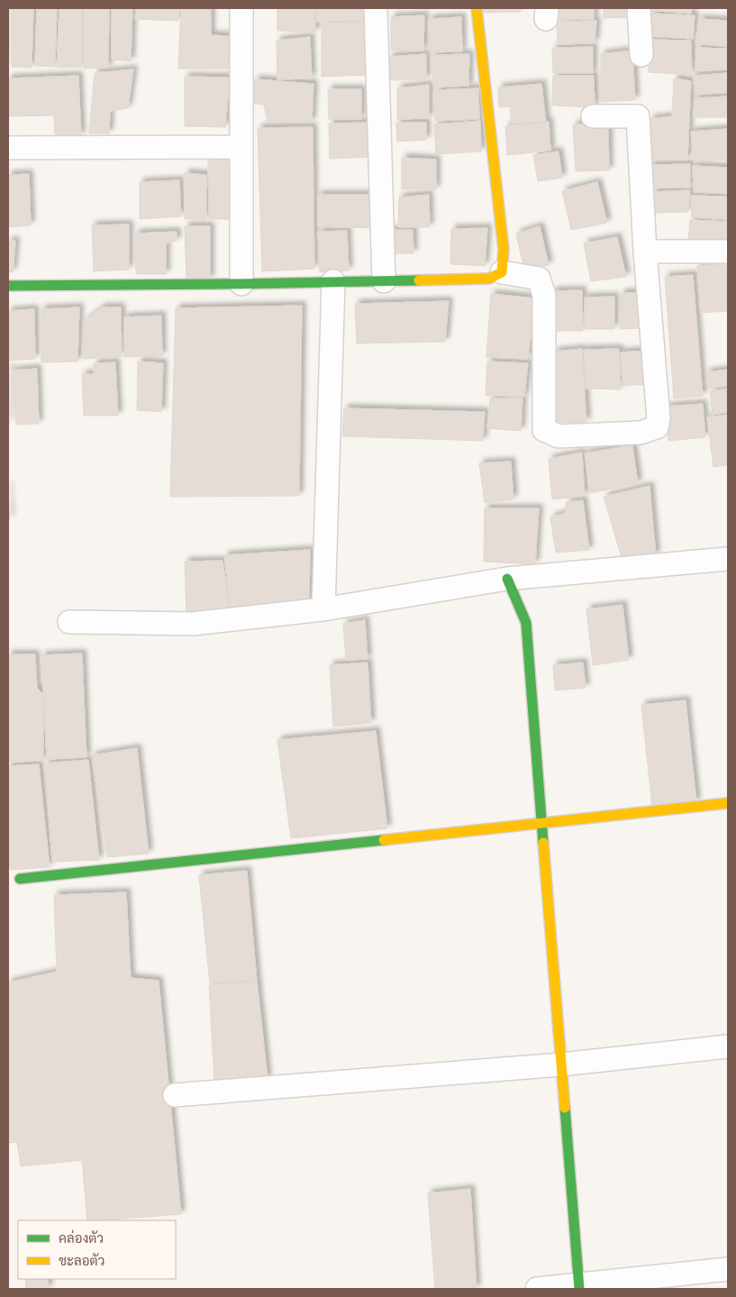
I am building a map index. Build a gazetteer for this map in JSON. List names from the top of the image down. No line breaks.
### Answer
{"legend":["คล่องตัว","ชะลอตัว"]}
